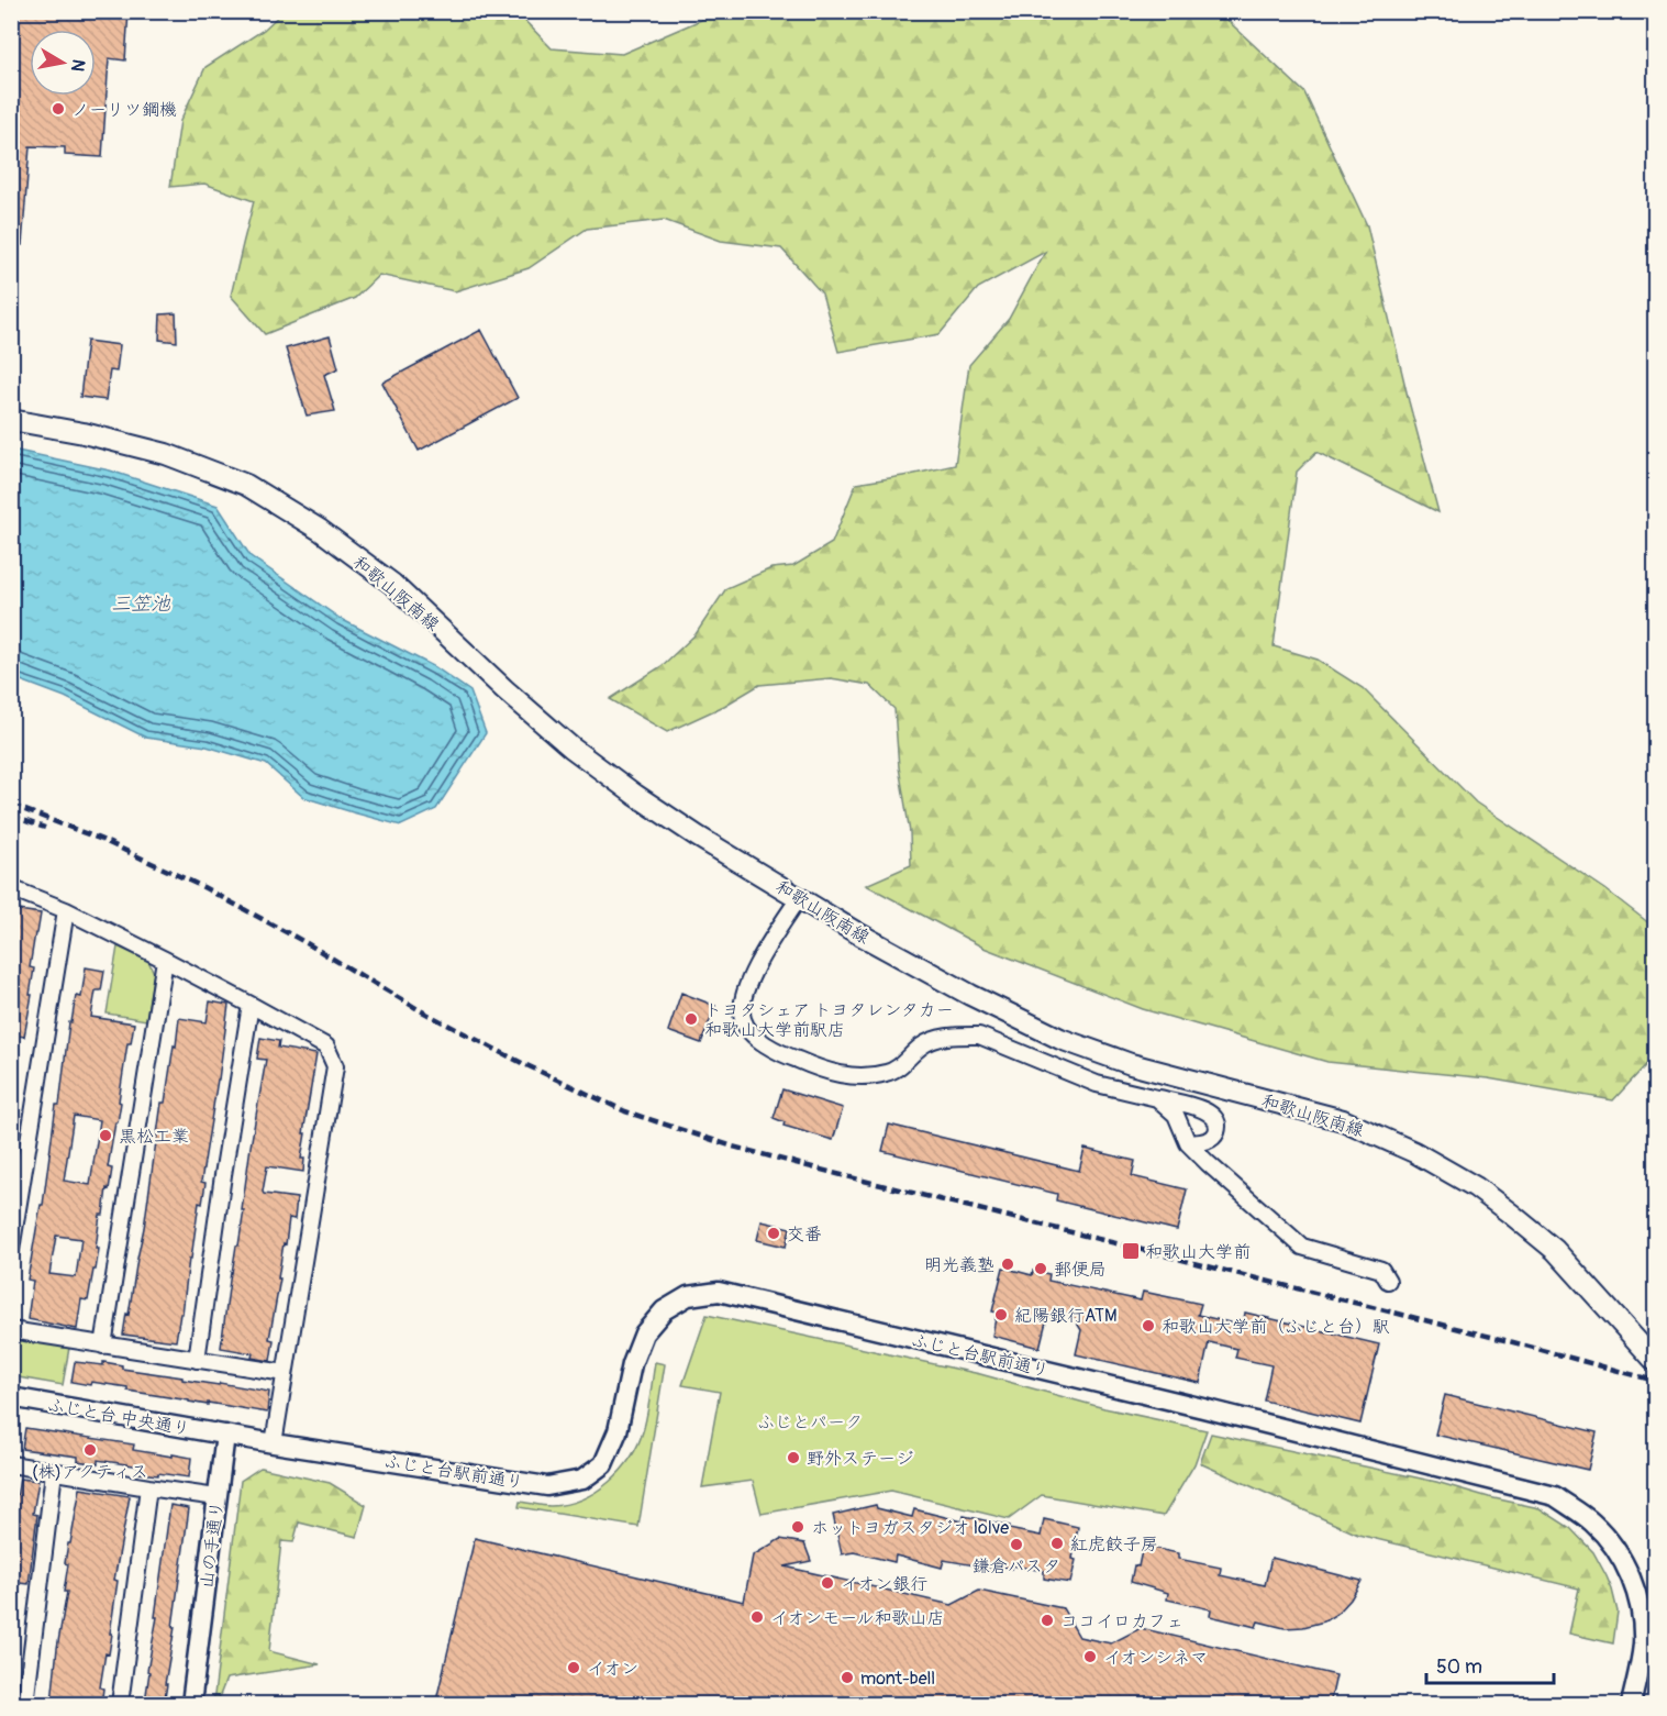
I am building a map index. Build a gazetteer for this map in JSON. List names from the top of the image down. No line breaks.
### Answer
{"streets":{"main road":["和歌山阪南線"],"street":["ふじと台駅前通り","ふじと台 中央通り","山の手通り"]},"crossings":[["ふじと台 中央通り","山の手通り"]],"water":["三笠池"],"parks":["ふじとパーク"],"places":{"other":["ノーリツ鋼機","トヨタシェア トヨタレンタカー 和歌山大学前駅店","黒松工業","交番","明光義塾","郵便局","紀陽銀行ATM","和歌山大学前（ふじと台）駅","(株)アクティス","野外ステージ","ホットヨガスタジオ loIve","紅虎餃子房","鎌倉パスタ","イオン銀行","イオンモール和歌山店","ココイロカフェ","イオンシネマ","イオン","mont-bell"],"transit":["和歌山大学前"]},"scale_bar":"50 m","north":"right"}
